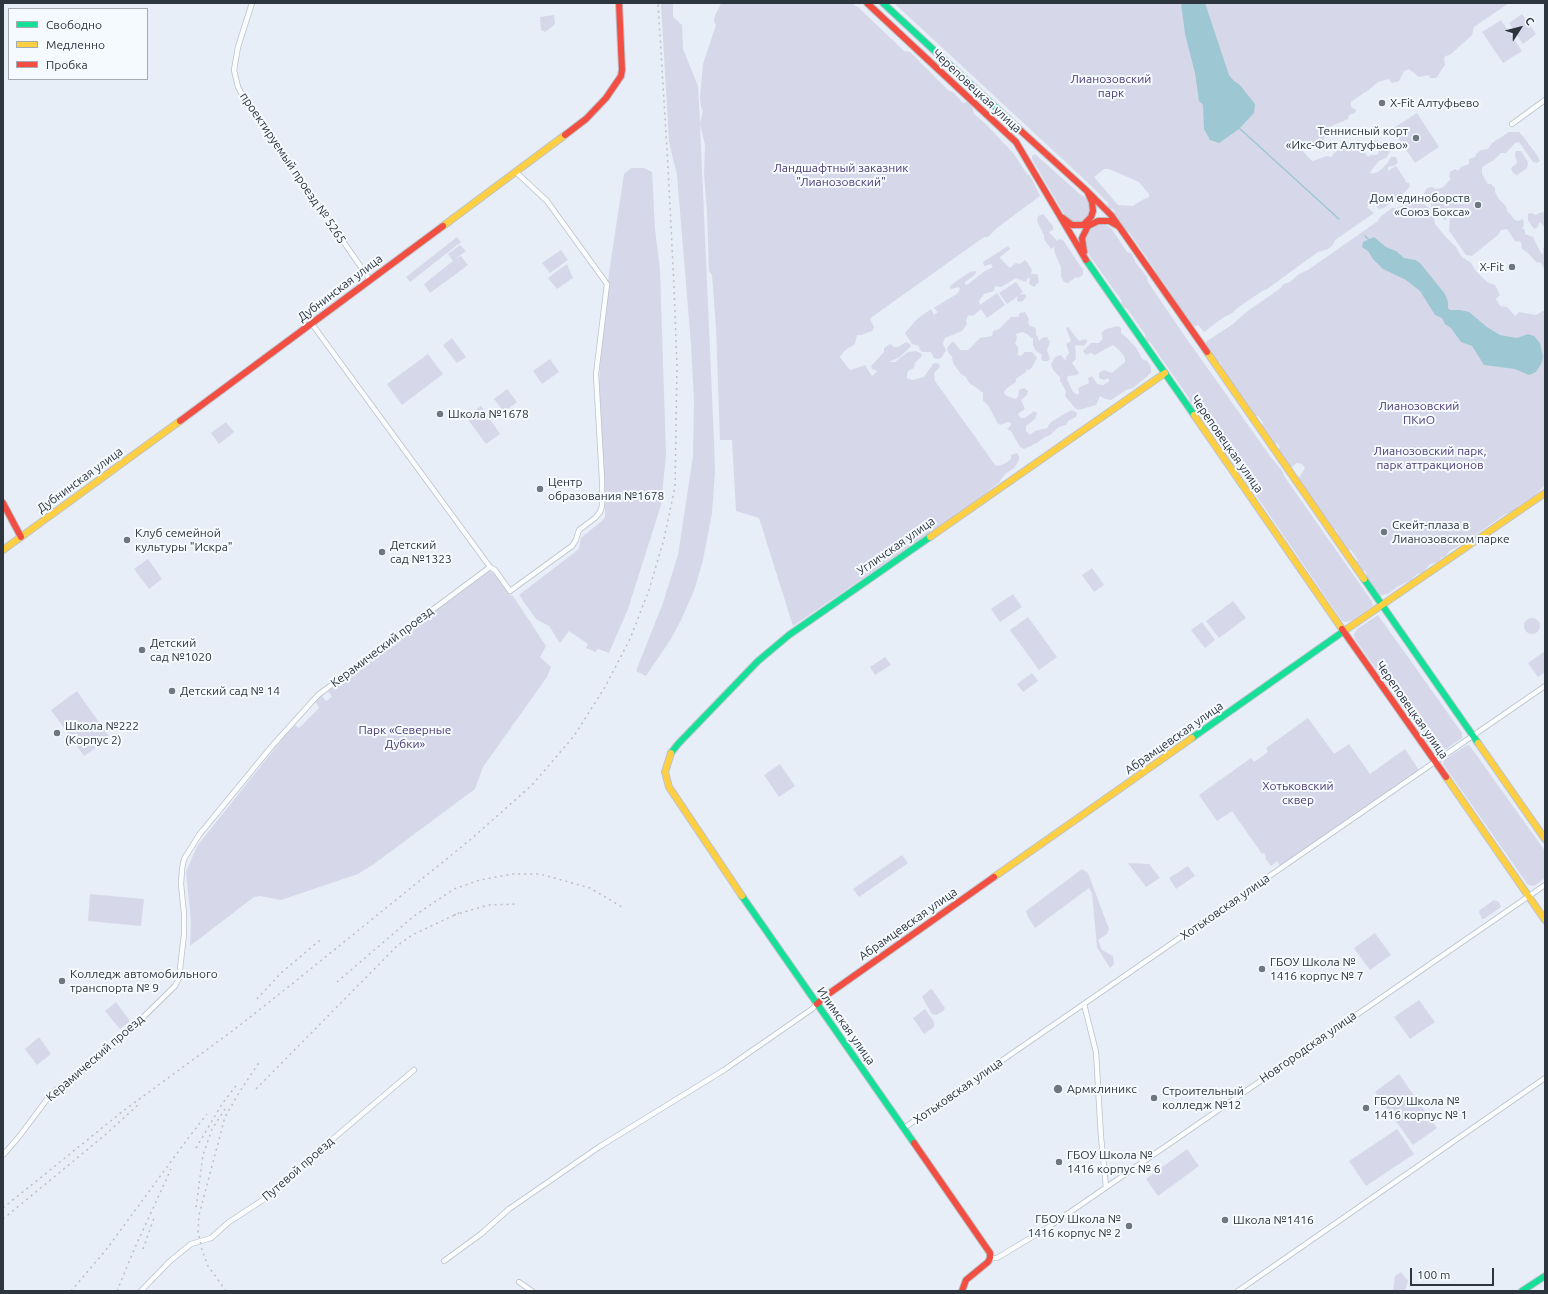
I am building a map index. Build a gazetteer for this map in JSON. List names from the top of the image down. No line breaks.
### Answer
{"streets":{"street":["Череповецкая улица","проектируемый проезд № 5265","Дубнинская улица","Угличская улица","Керамический проезд","Абрамцевская улица","Хотьковская улица","Илимская улица","Новгородская улица","Путевой проезд"]},"crossings":[["Череповецкая улица","Угличская улица"],["Череповецкая улица","Абрамцевская улица"],["Череповецкая улица","Хотьковская улица"],["Череповецкая улица","Новгородская улица"],["проектируемый проезд № 5265","Дубнинская улица"],["Угличская улица","Илимская улица"],["Абрамцевская улица","Илимская улица"],["Хотьковская улица","Илимская улица"],["Илимская улица","Новгородская улица"]],"parks":["Лианозовский парк","Ландшафтный заказник \"Лианозовский\"","Лианозовский ПКиО","Лианозовский парк, парк аттракционов","Парк «Северные Дубки»","Хотьковский сквер"],"places":["X-Fit Алтуфьево","Теннисный корт «Икс-Фит Алтуфьево»","Дом единоборств «Союз Бокса»","X-Fit","Школа №1678","Центр образования №1678","Скейт-плаза в Лианозовском парке","Клуб семейной культуры \"Искра\"","Детский сад №1323","Детский сад №1020","Детский сад № 14","Школа №222 (Корпус 2)","ГБОУ Школа № 1416 корпус № 7","Колледж автомобильного транспорта № 9","Армклиникс","Строительный колледж №12","ГБОУ Школа № 1416 корпус № 1","ГБОУ Школа № 1416 корпус № 6","Школа №1416","ГБОУ Школа № 1416 корпус № 2"],"legend":["Свободно","Медленно","Пробка"],"scale_bar":"100 m","north":"top right"}
